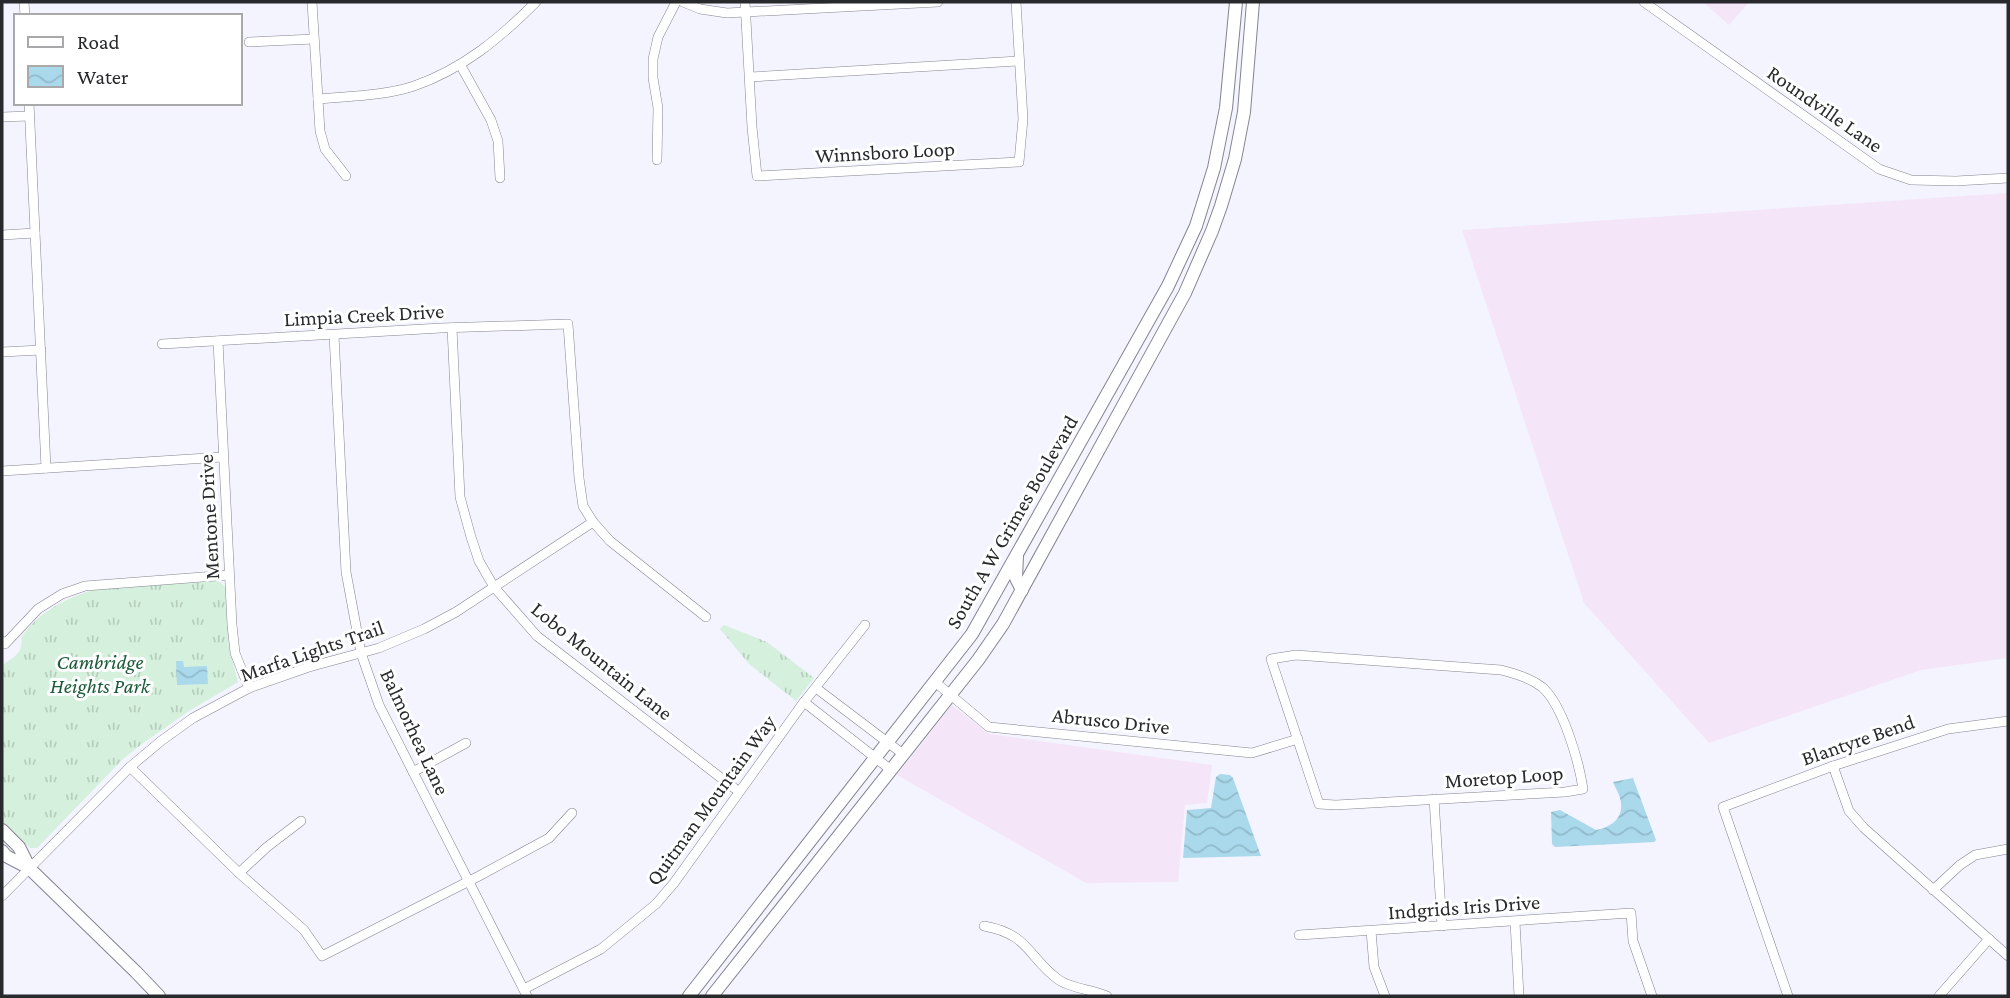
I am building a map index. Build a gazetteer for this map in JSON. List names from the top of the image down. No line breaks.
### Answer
{"streets":{"main road":["South A W Grimes Boulevard"],"street":["Roundville Lane","Winnsboro Loop","Limpia Creek Drive","Mentone Drive","Marfa Lights Trail","Lobo Mountain Lane","Abrusco Drive","Balmorhea Lane","Blantyre Bend","Moretop Loop","Quitman Mountain Way","Indgrids Iris Drive"]},"crossings":[["Limpia Creek Drive","Mentone Drive"],["Limpia Creek Drive","Marfa Lights Trail"],["Limpia Creek Drive","Lobo Mountain Lane"],["Limpia Creek Drive","Balmorhea Lane"],["Mentone Drive","Marfa Lights Trail"],["South A W Grimes Boulevard","Abrusco Drive"],["Marfa Lights Trail","Lobo Mountain Lane"],["Marfa Lights Trail","Balmorhea Lane"],["Lobo Mountain Lane","Quitman Mountain Way"],["Abrusco Drive","Moretop Loop"],["Balmorhea Lane","Quitman Mountain Way"]],"parks":["Cambridge Heights Park"],"legend":["Road","Water"]}
